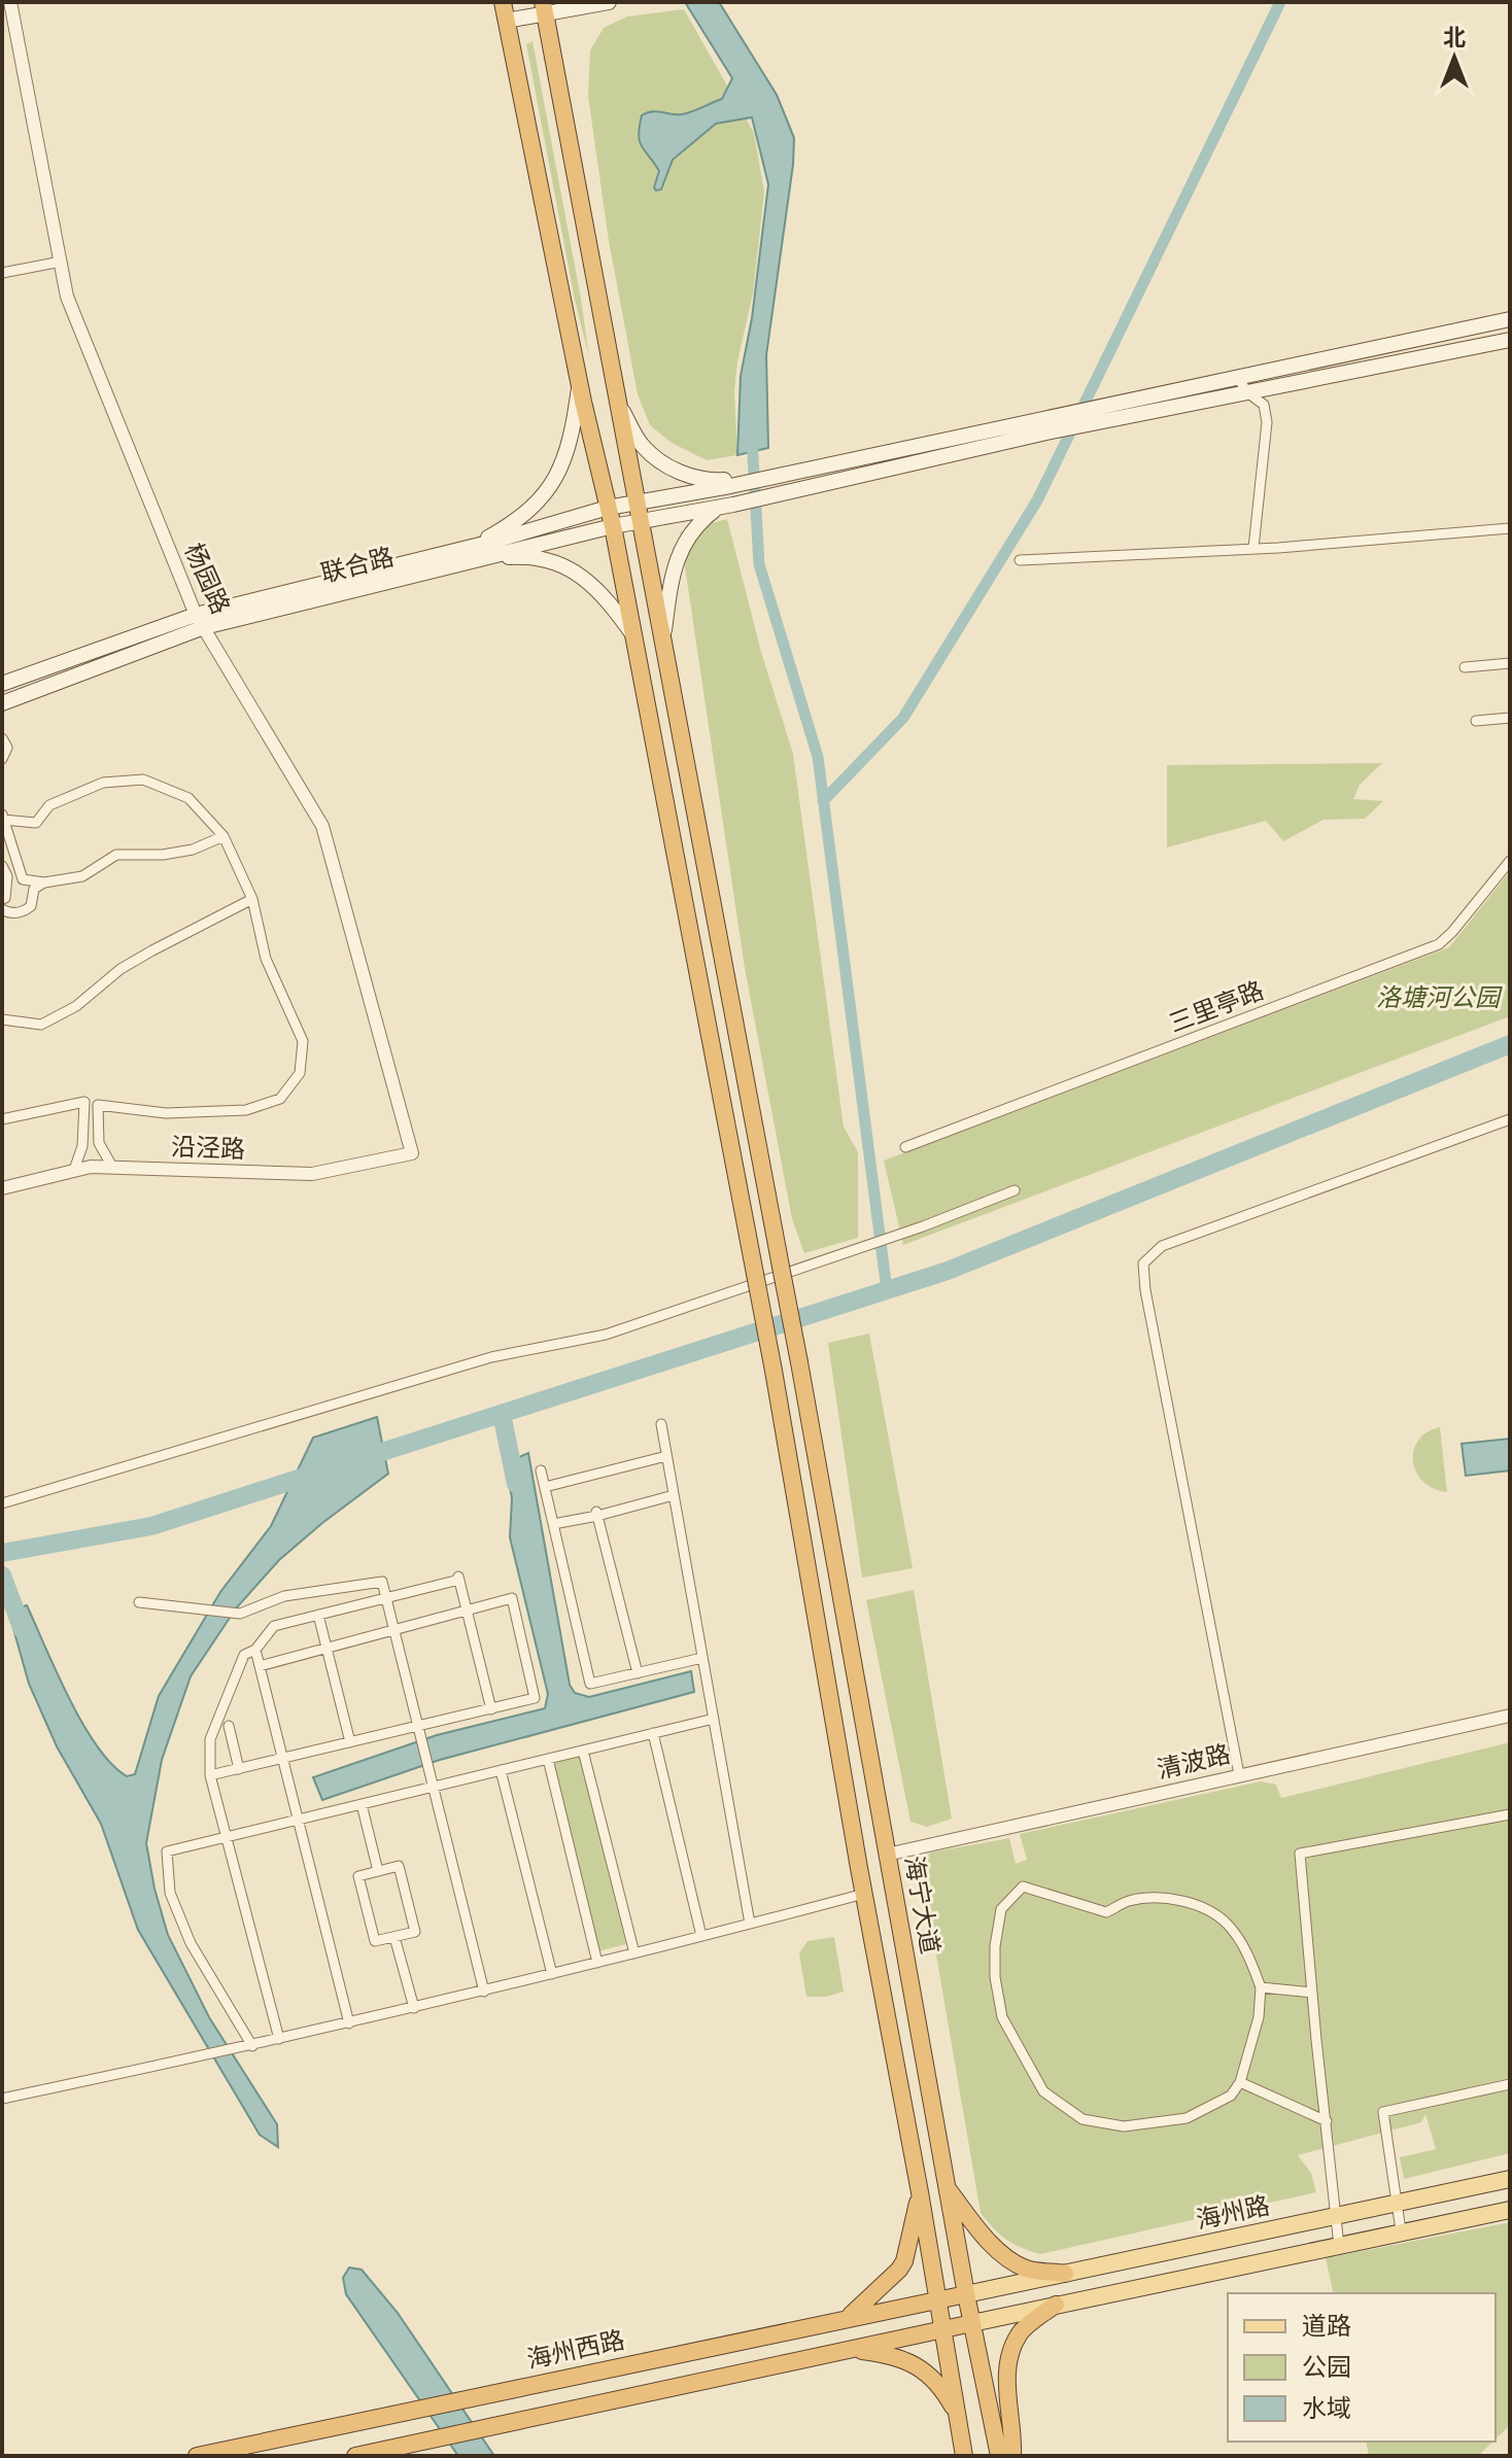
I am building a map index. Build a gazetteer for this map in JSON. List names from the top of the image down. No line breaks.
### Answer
{"streets":{"highway":["海宁大道","海州西路"],"main road":["海州路"],"street":["杨园路","三里亭路","沿泾路","清波路"]},"crossings":[["杨园路","沿泾路"],["清波路","海宁大道"],["海宁大道","海州路"],["海宁大道","海州西路"],["海州路","海州西路"]],"parks":["洛塘河公园"],"legend":["道路","公园","水域"],"north":"top"}
